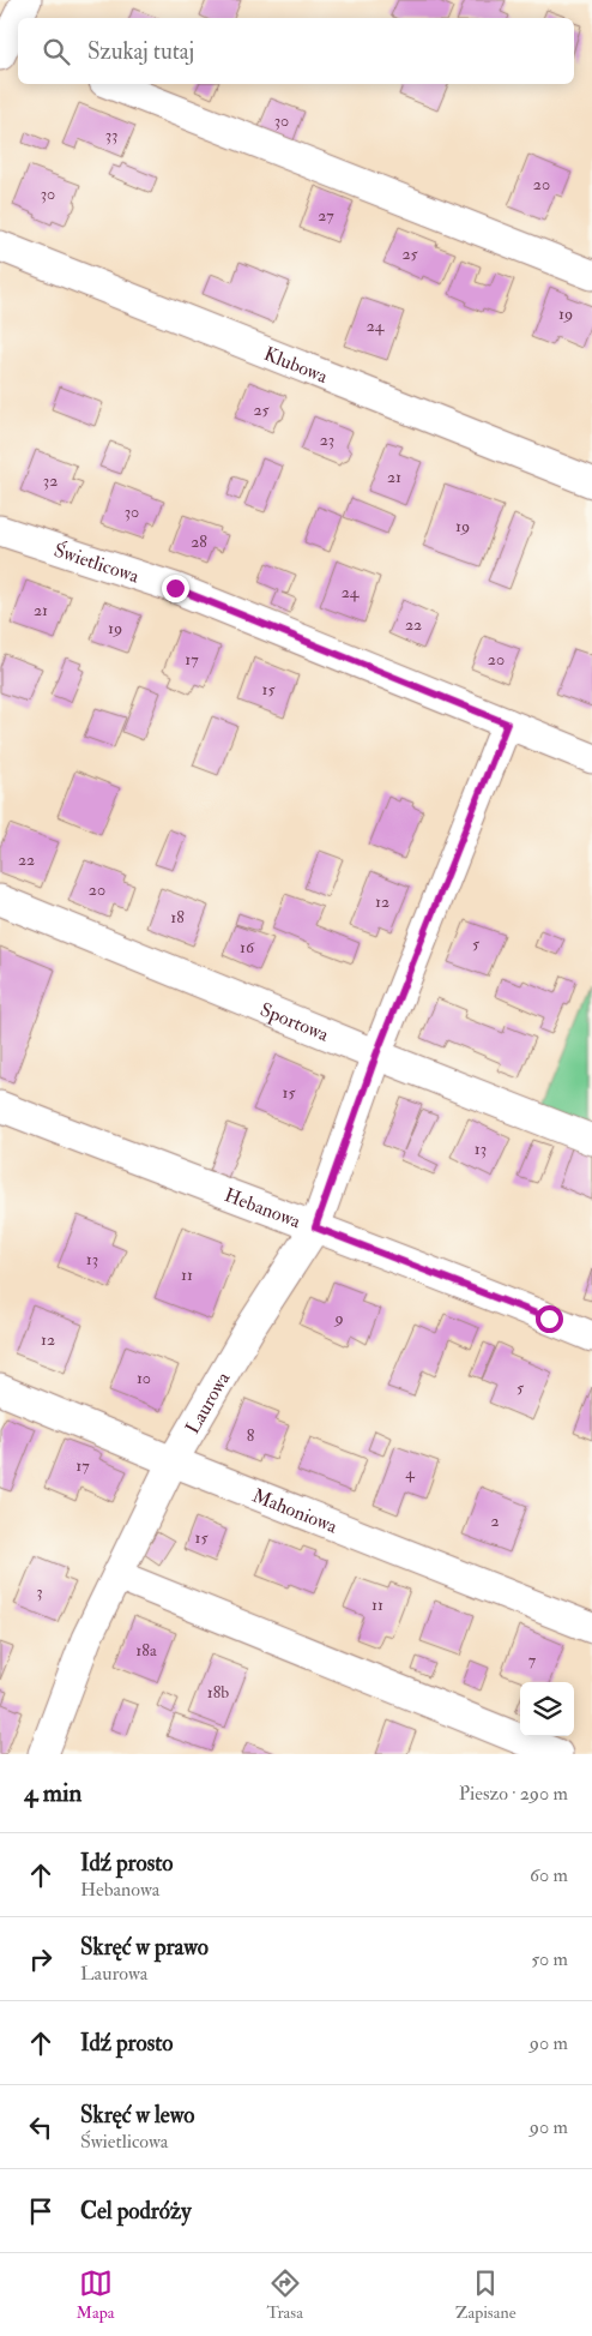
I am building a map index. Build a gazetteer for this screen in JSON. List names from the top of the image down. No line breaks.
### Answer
{"streets":{"street":["Klubowa","Świetlicowa","Sportowa","Hebanowa","Laurowa","Mahoniowa"]},"crossings":[["Świetlicowa","Laurowa"],["Sportowa","Laurowa"],["Hebanowa","Laurowa"],["Laurowa","Mahoniowa"]],"house_numbers":["30","33","20","30","27","25","19","24","25","23","21","32","30","19","28","24","21","22","19","17","20","15","22","20","12","18","5","16","15","13","13","11","9","12","10","5","8","17","4","2","15","3","11","18a","7","18b"],"page":{"search":"Szukaj tutaj","heading":["4 min","Pieszo · 290 m"],"list":[["Idź prosto","Hebanowa","60 m"],["Skręć w prawo","Laurowa","50 m"],["Idź prosto","90 m"],["Skręć w lewo","Świetlicowa","90 m"],"Cel podróży"],"nav":["Mapa","Trasa","Zapisane"]}}
